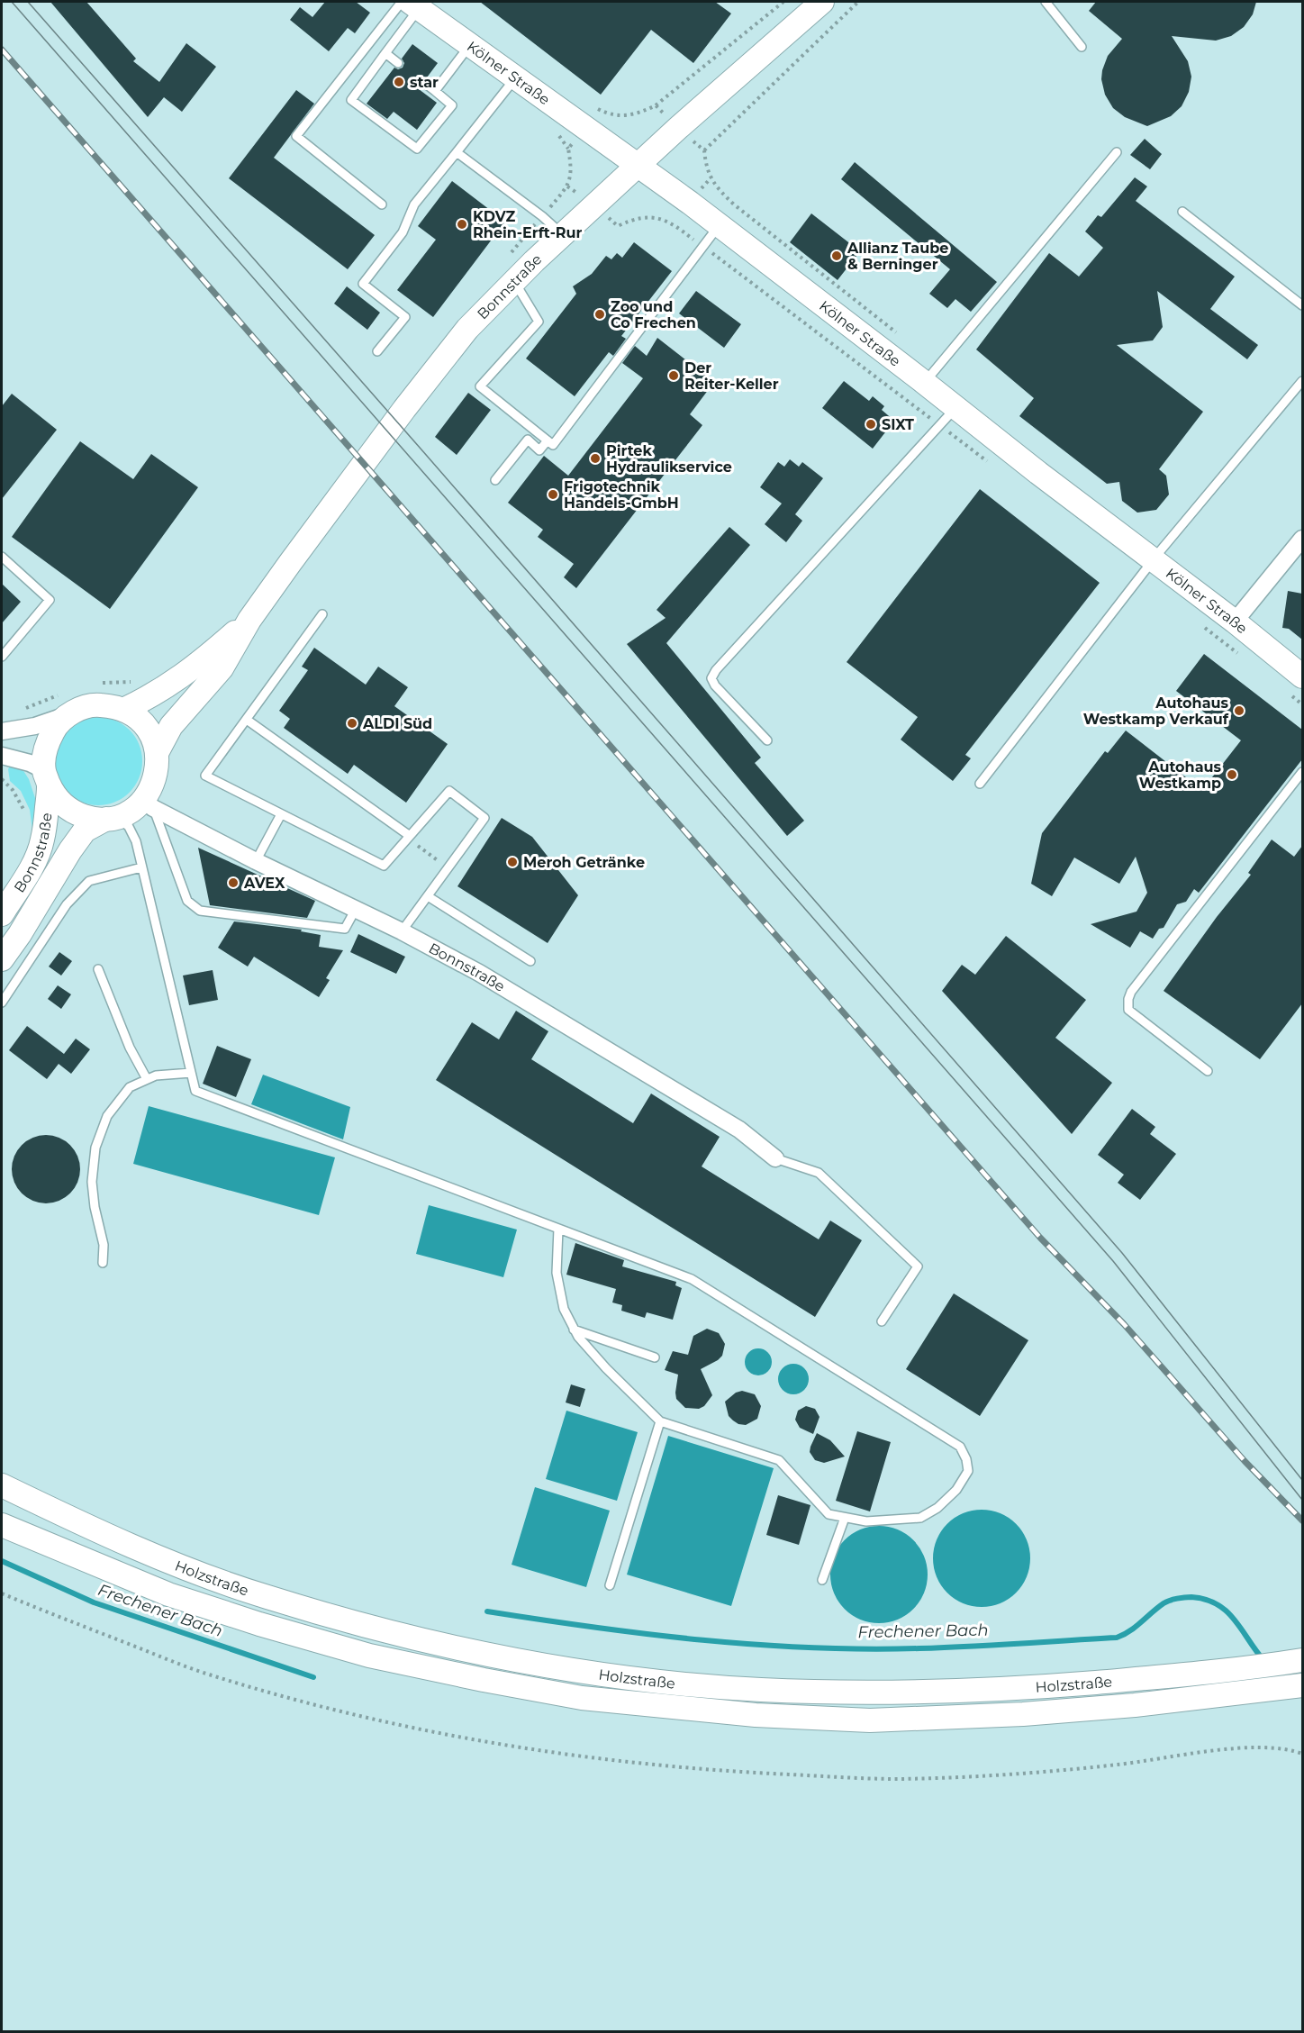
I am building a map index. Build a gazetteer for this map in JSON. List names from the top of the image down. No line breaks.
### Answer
{"streets":{"main road":["Kölner Straße","Bonnstraße","Holzstraße"]},"crossings":[["Kölner Straße","Bonnstraße"]],"water":["Frechener Bach"],"places":["star","KDVZ Rhein-Erft-Rur","Allianz Taube & Berninger","Zoo und Co Frechen","Der Reiter-Keller","SIXT","Pirtek Hydraulikservice","Frigotechnik Handels-GmbH","Autohaus Westkamp Verkauf","ALDI Süd","Autohaus Westkamp","Meroh Getränke","AVEX"]}
